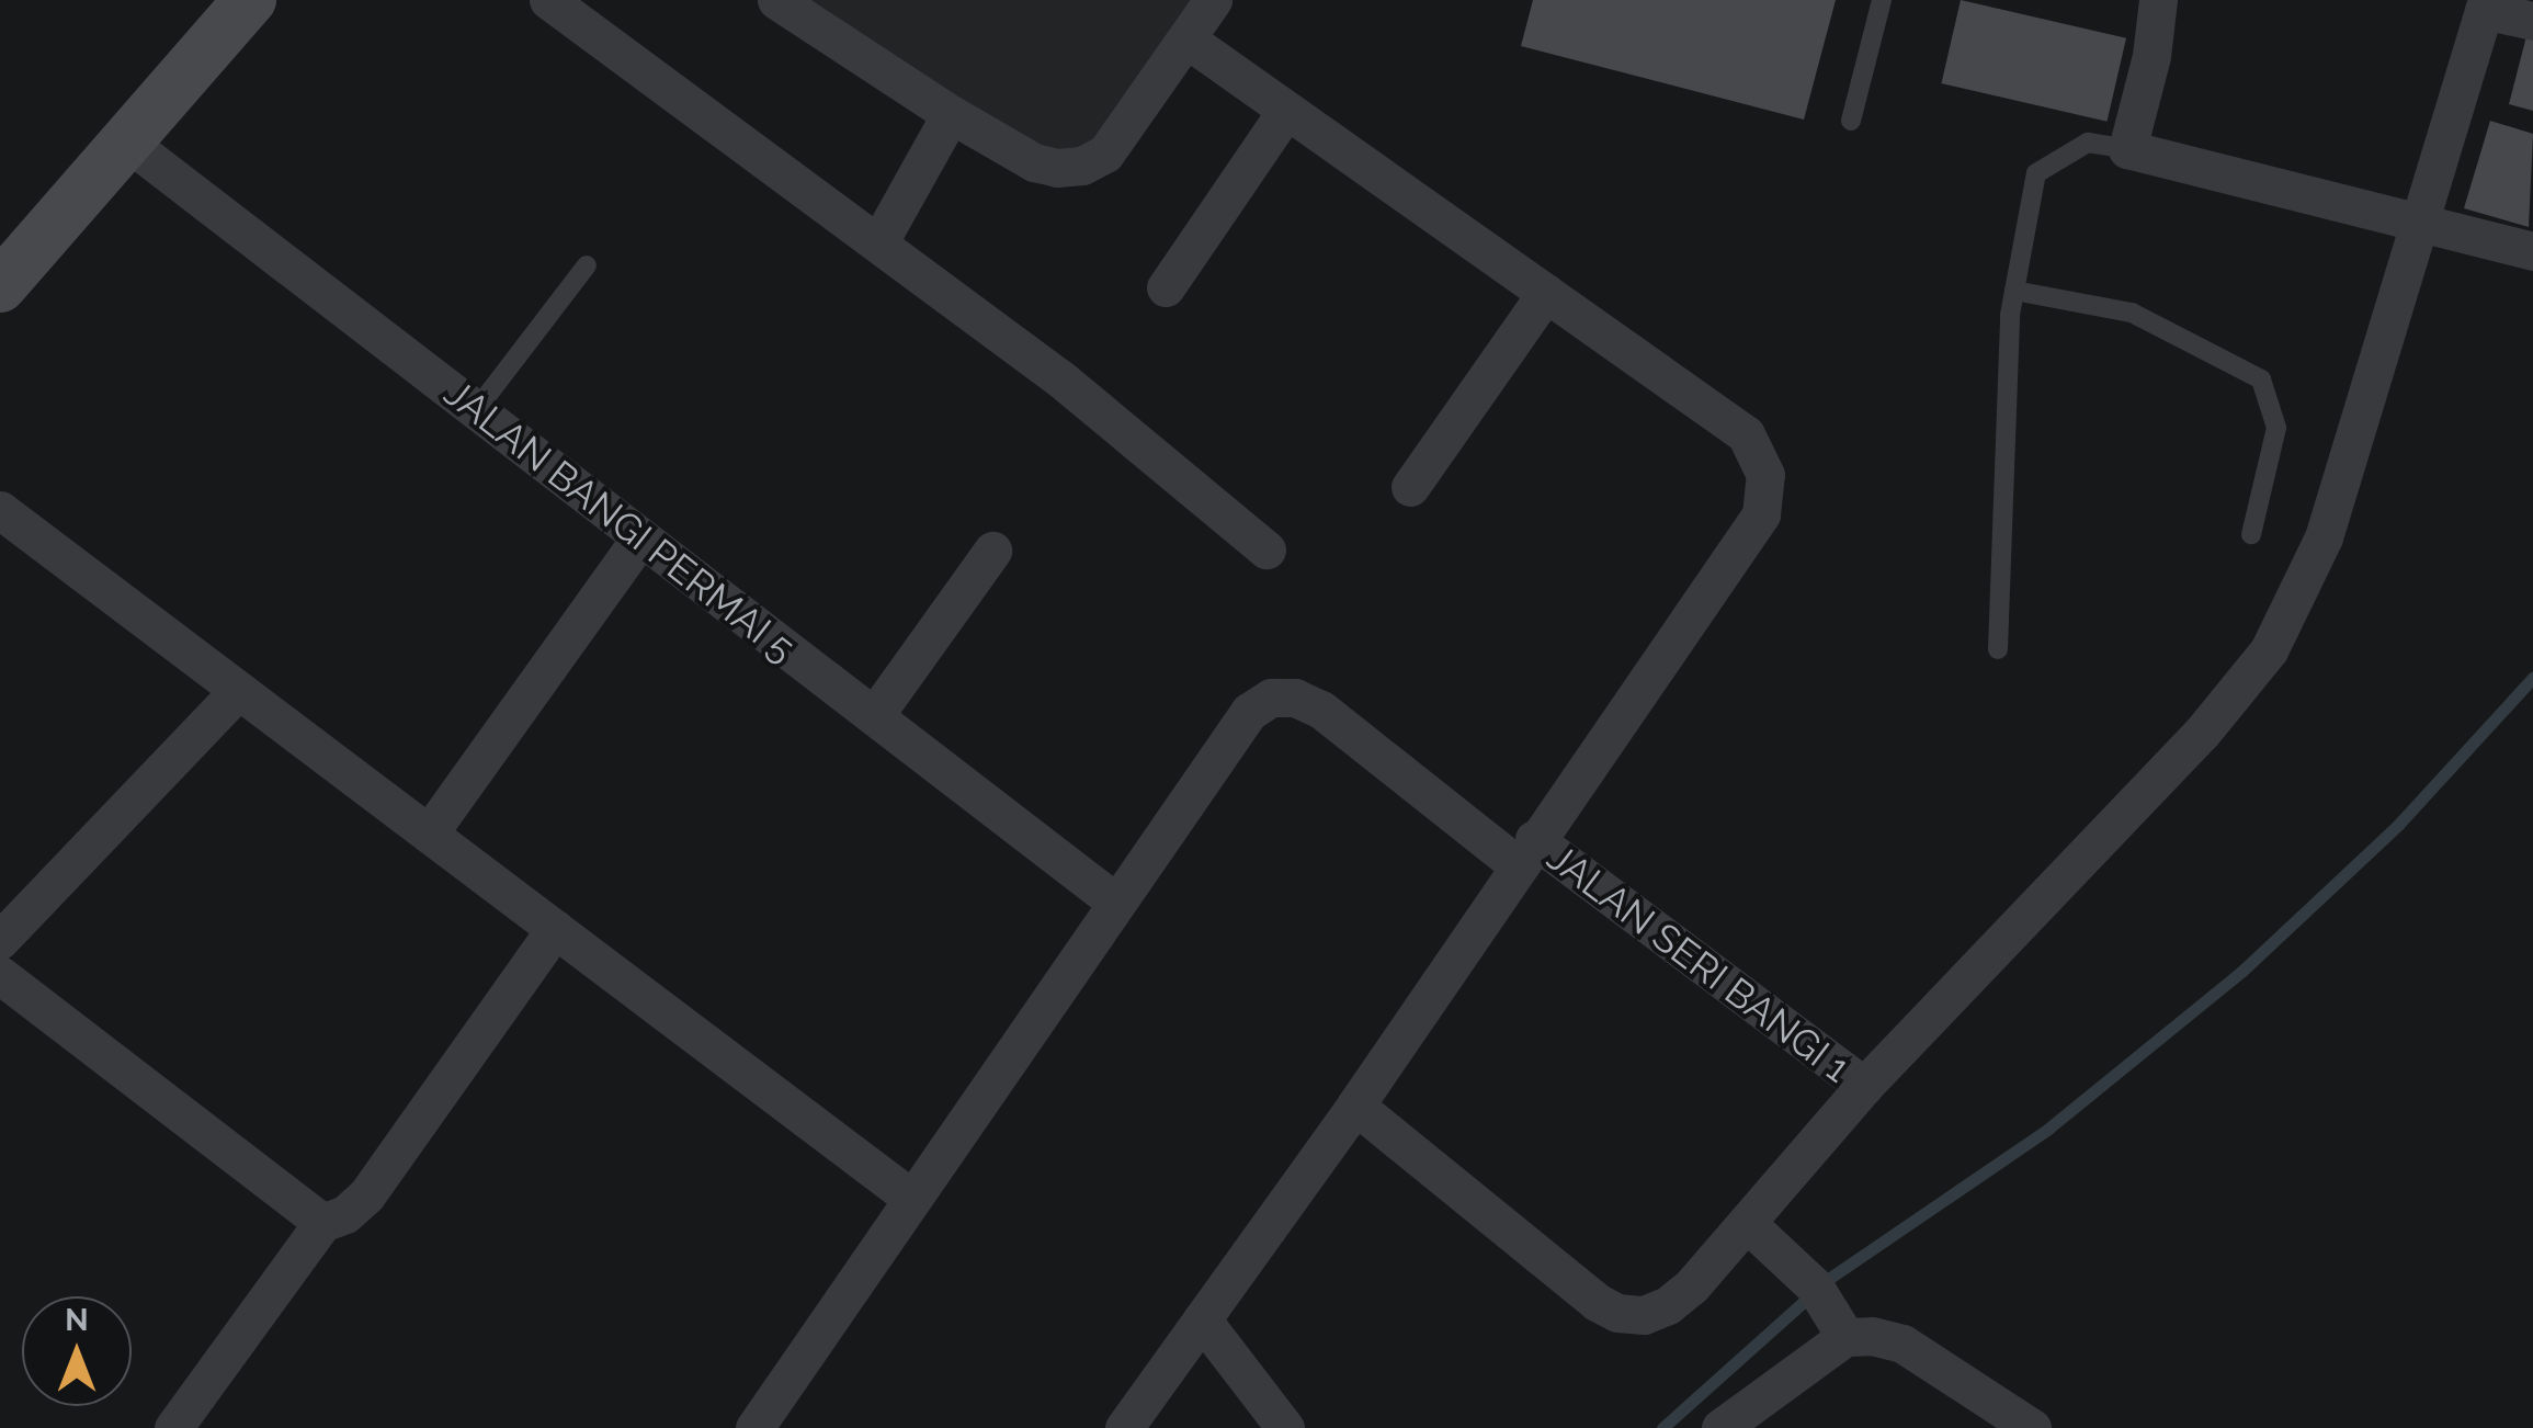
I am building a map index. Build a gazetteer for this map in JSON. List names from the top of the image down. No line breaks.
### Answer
{"streets":{"street":["JALAN BANGI PERMAI 5","JALAN SERI BANGI 1"]},"crossings":[["JALAN BANGI PERMAI 5","JALAN SERI BANGI 1"]],"north":"top"}
